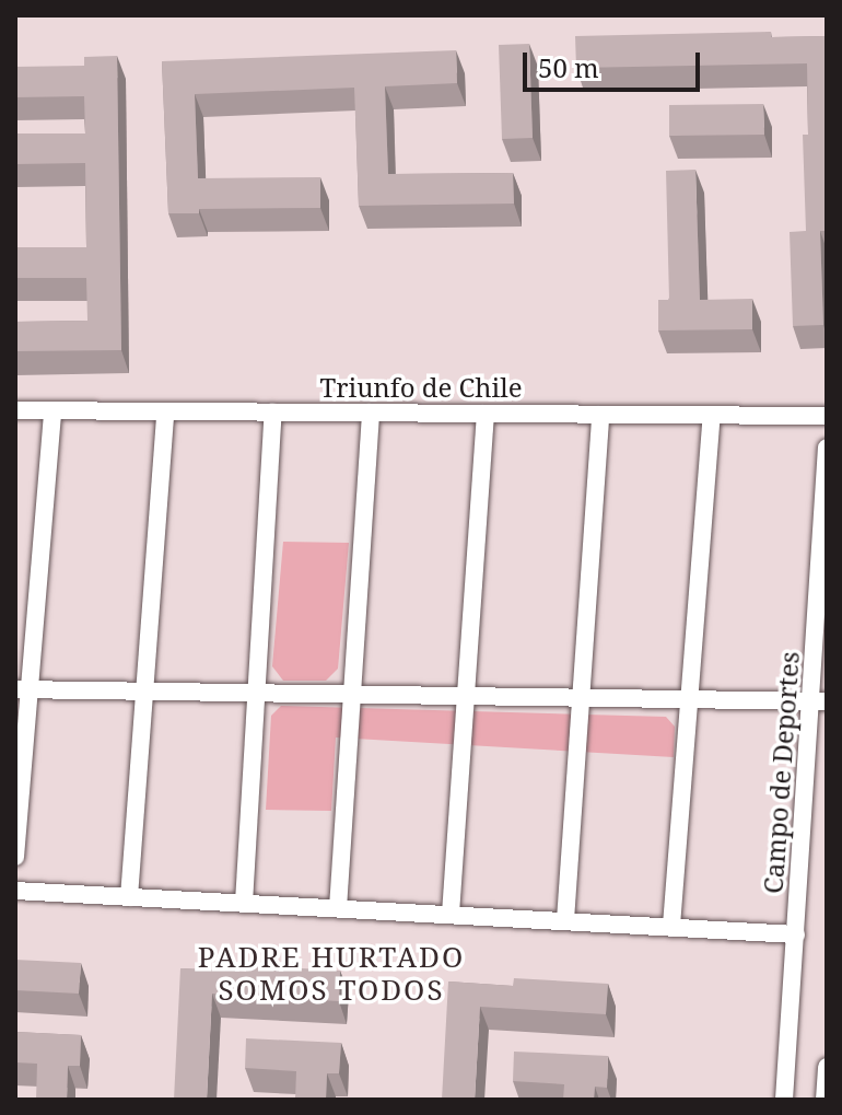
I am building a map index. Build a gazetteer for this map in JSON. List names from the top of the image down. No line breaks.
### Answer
{"streets":{"street":["Triunfo de Chile","Campo de Deportes"]},"districts":["PADRE HURTADO SOMOS TODOS"],"scale_bar":"50 m"}
